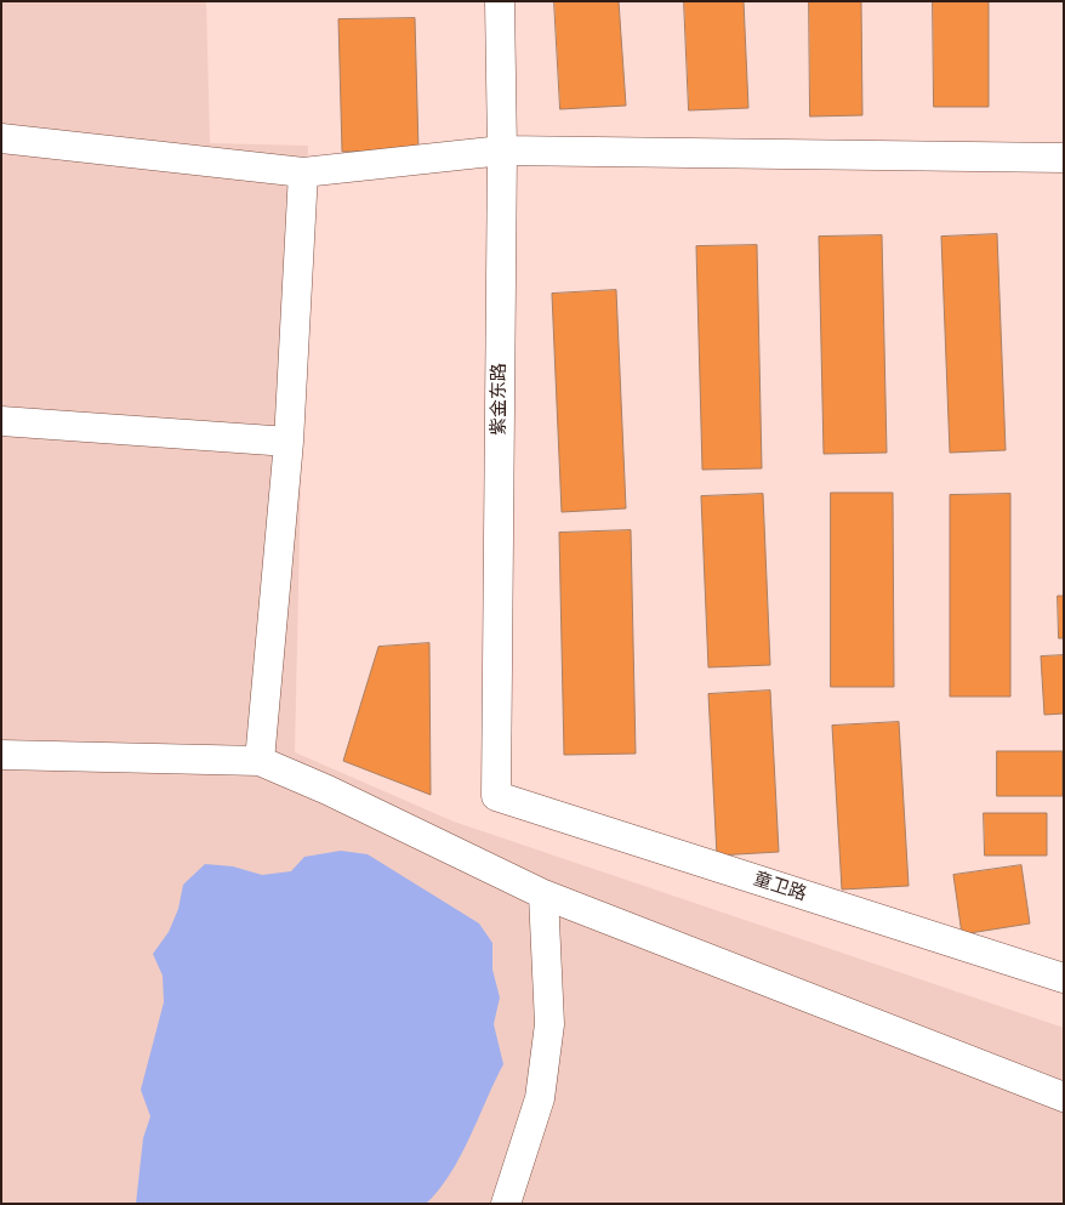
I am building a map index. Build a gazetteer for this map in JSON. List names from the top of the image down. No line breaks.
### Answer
{"streets":{"street":["紫金东路","童卫路"]},"crossings":[["紫金东路","童卫路"]]}
